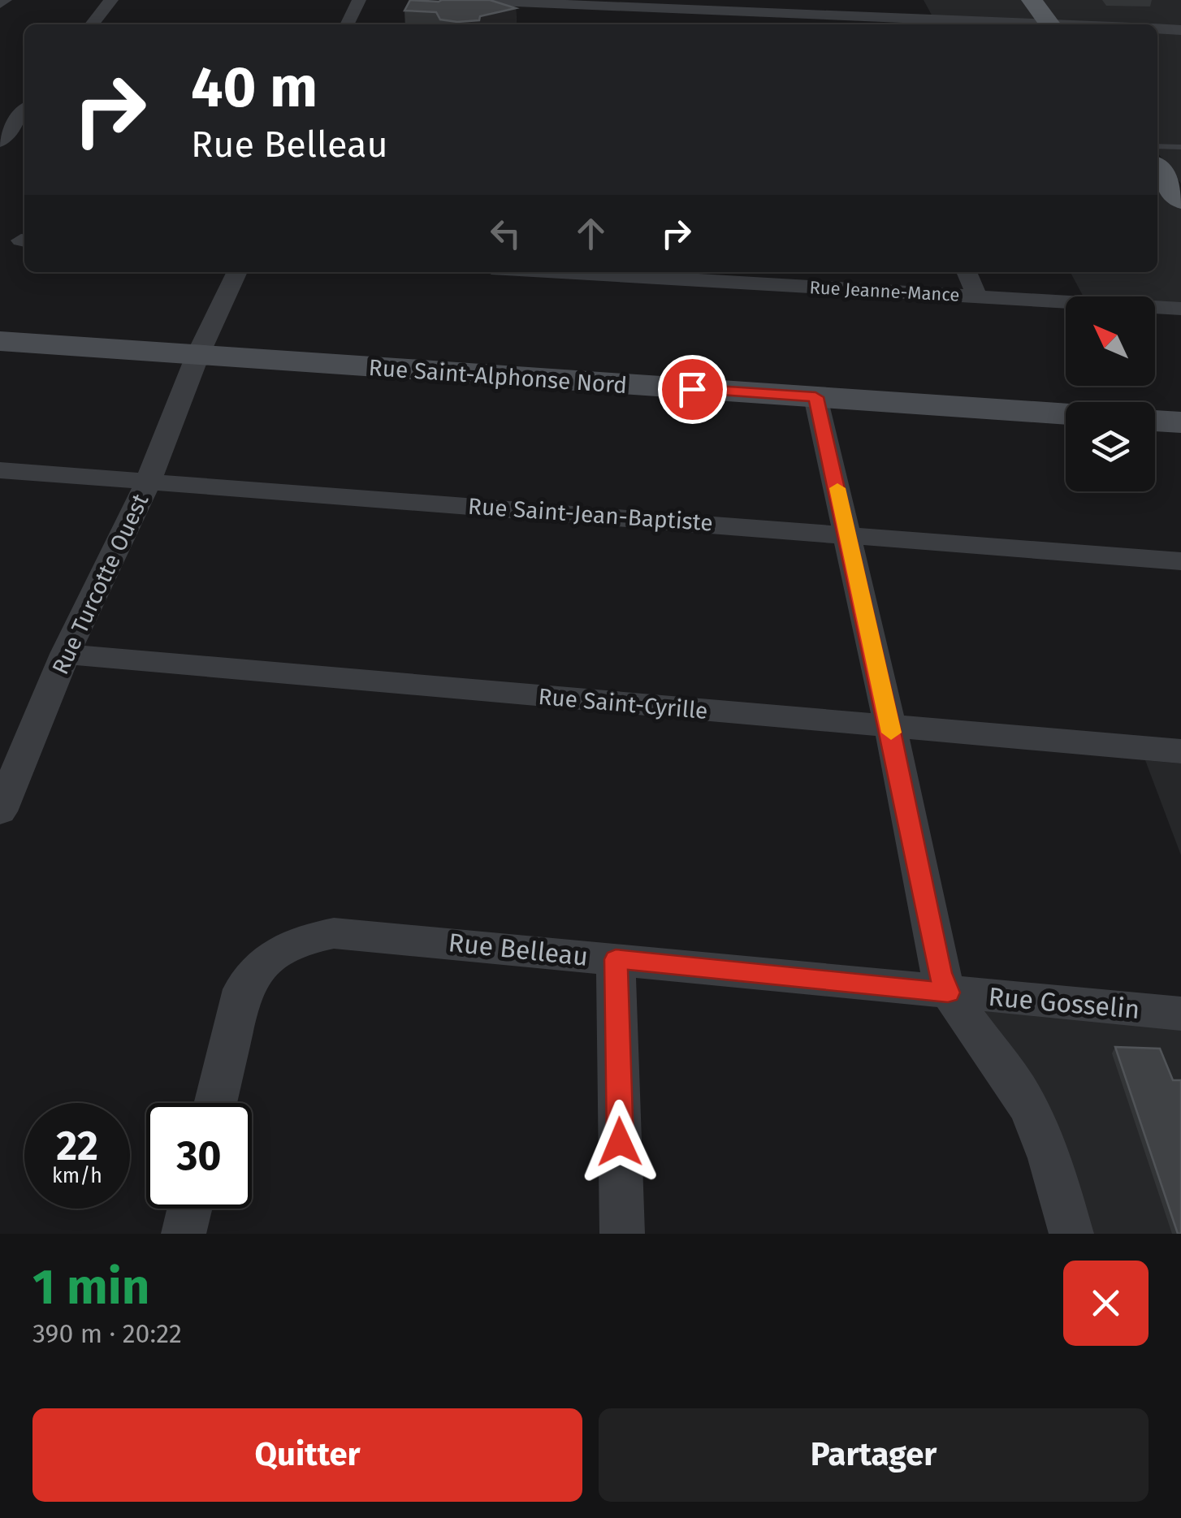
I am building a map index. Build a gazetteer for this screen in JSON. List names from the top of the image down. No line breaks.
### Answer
{"streets":{"main road":["Rue Saint-Alphonse Nord"],"street":["Rue Jeanne-Mance","Rue Saint-Jean-Baptiste","Rue Turcotte Ouest","Rue Saint-Cyrille","Rue Belleau","Rue Gosselin"]},"crossings":[["Rue Saint-Alphonse Nord","Rue Turcotte Ouest"],["Rue Saint-Jean-Baptiste","Rue Turcotte Ouest"],["Rue Turcotte Ouest","Rue Saint-Cyrille"],["Rue Belleau","Rue Gosselin"]],"north":"top left","page":{"turn":["40 m","Rue Belleau"],"speed":"22 km/h","limit":"30","heading":["1 min","390 m · 20:22"],"buttons":["Quitter","Partager"]}}
